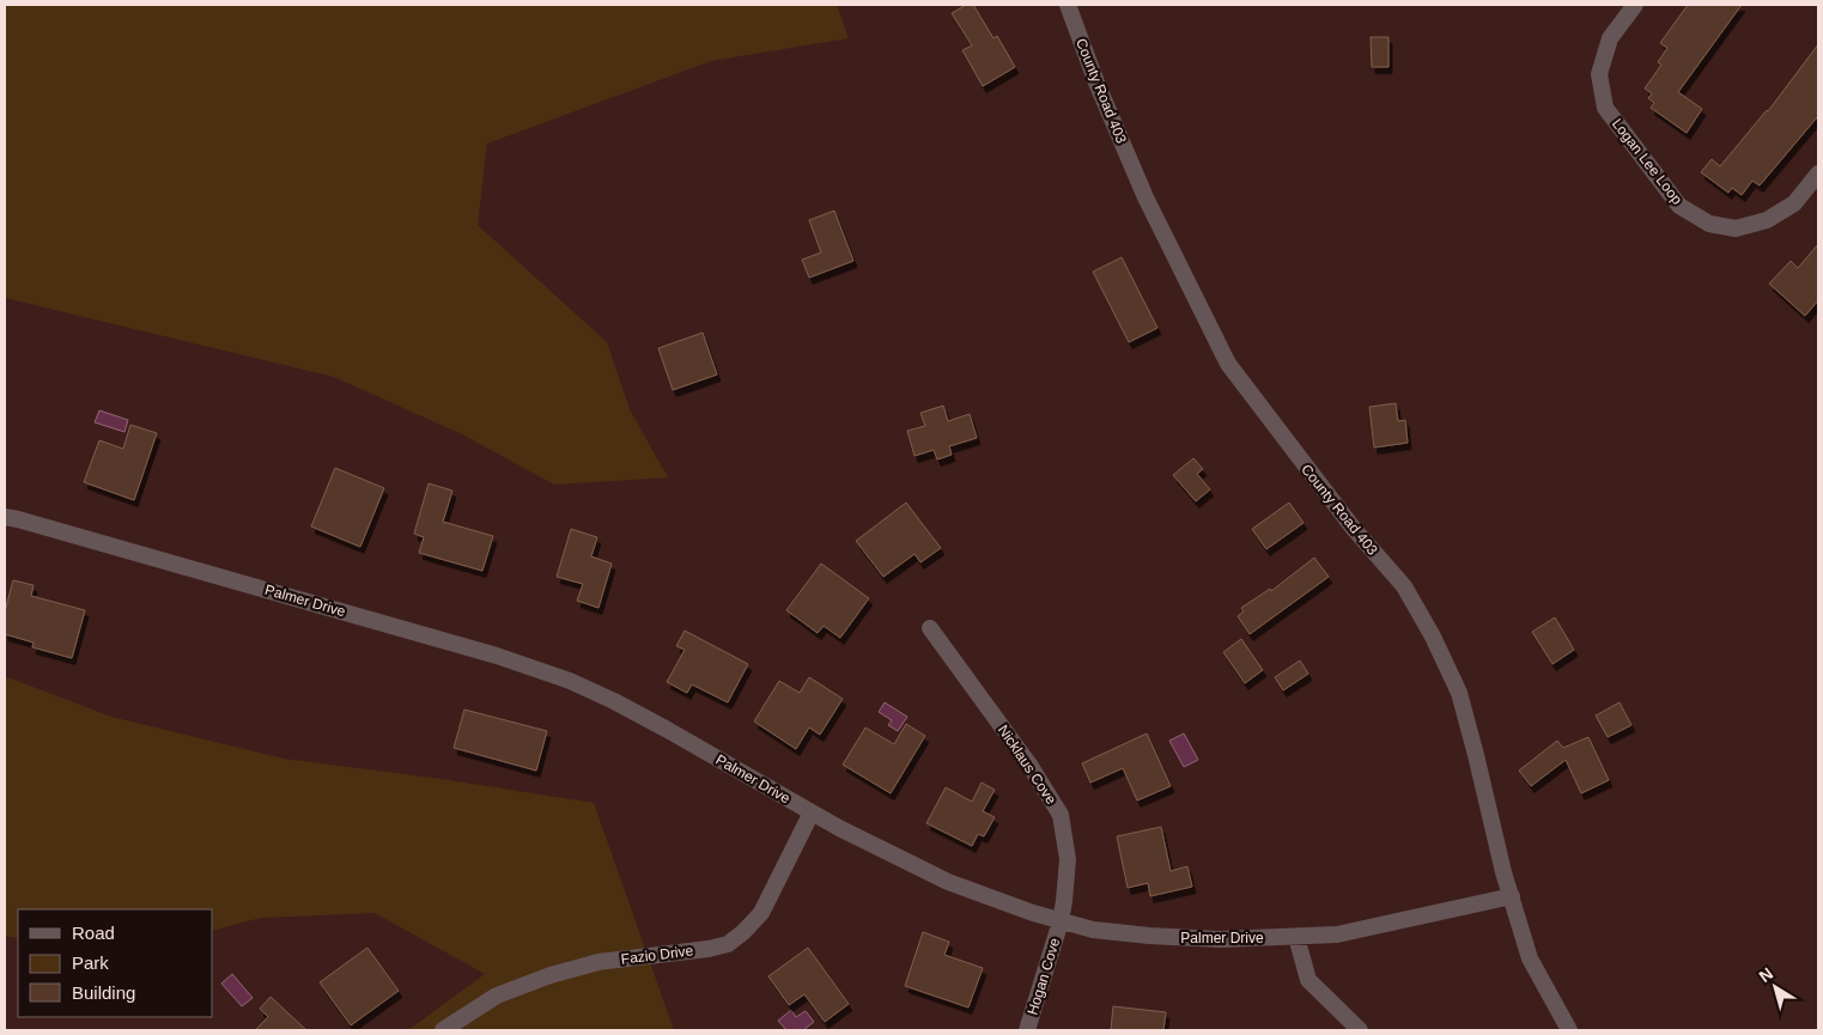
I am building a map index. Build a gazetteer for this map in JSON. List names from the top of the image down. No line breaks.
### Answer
{"streets":{"street":["County Road 403","Logan Lee Loop","Palmer Drive","Nicklaus Cove","Fazio Drive","Hogan Cove"]},"crossings":[["County Road 403","Palmer Drive"],["Palmer Drive","Nicklaus Cove"],["Palmer Drive","Fazio Drive"],["Palmer Drive","Hogan Cove"],["Nicklaus Cove","Hogan Cove"]],"legend":["Road","Park","Building"],"north":"top left"}
